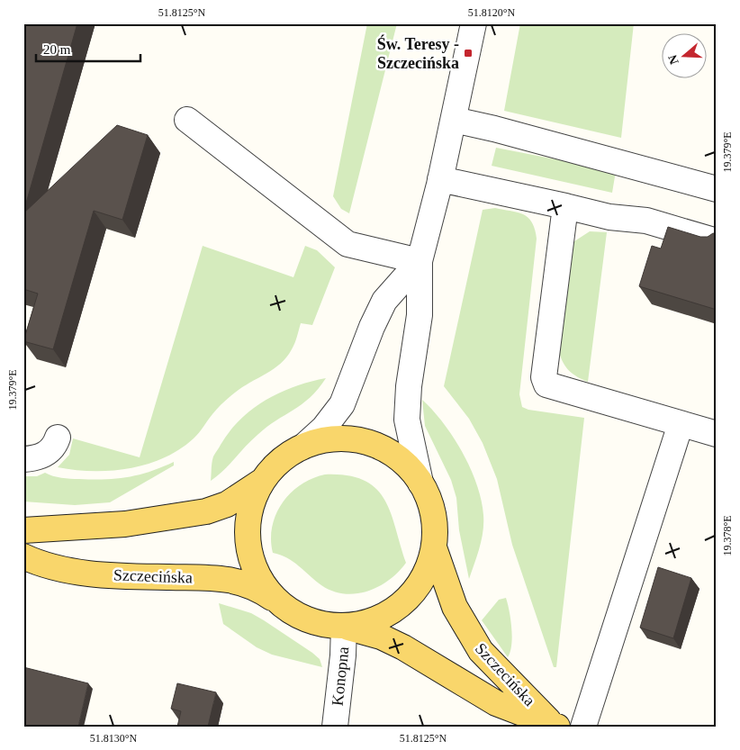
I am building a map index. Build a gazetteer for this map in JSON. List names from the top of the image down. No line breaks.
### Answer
{"streets":{"main road":["Szczecińska"],"street":["Konopna"]},"crossings":[["Szczecińska","Konopna"]],"places":{"transit":["Św. Teresy - Szczecińska"]},"scale_bar":"20 m","north":"left","coordinates":["51.8125°N","51.8120°N","19.379°E","19.378°E","51.8130°N"]}
